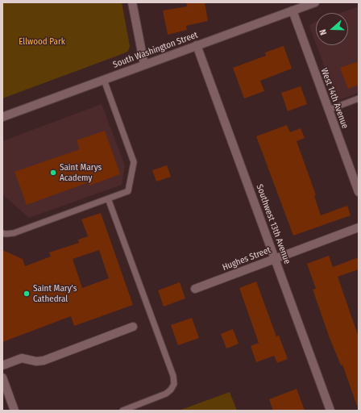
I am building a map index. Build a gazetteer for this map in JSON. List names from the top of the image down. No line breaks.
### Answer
{"streets":{"street":["South Washington Street","West 14th Avenue","Southwest 13th Avenue","Hughes Street"]},"crossings":[["South Washington Street","West 14th Avenue"],["South Washington Street","Southwest 13th Avenue"],["Southwest 13th Avenue","Hughes Street"]],"parks":["Ellwood Park"],"places":["Saint Marys Academy","Saint Mary's Cathedral"],"north":"left"}
